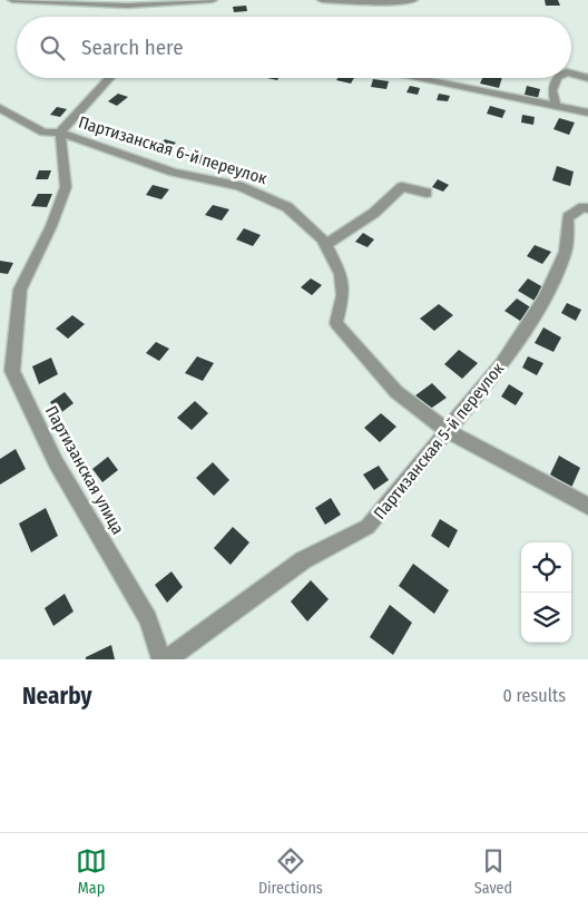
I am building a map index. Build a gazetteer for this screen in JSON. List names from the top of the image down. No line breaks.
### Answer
{"streets":{"street":["Партизанская 6-й переулок","Партизанская 5-й переулок","Партизанская улица"]},"crossings":[["Партизанская 6-й переулок","Партизанская 5-й переулок"],["Партизанская 6-й переулок","Партизанская улица"]],"page":{"search":"Search here","heading":["Nearby","0 results"],"nav":["Map","Directions","Saved"]}}
